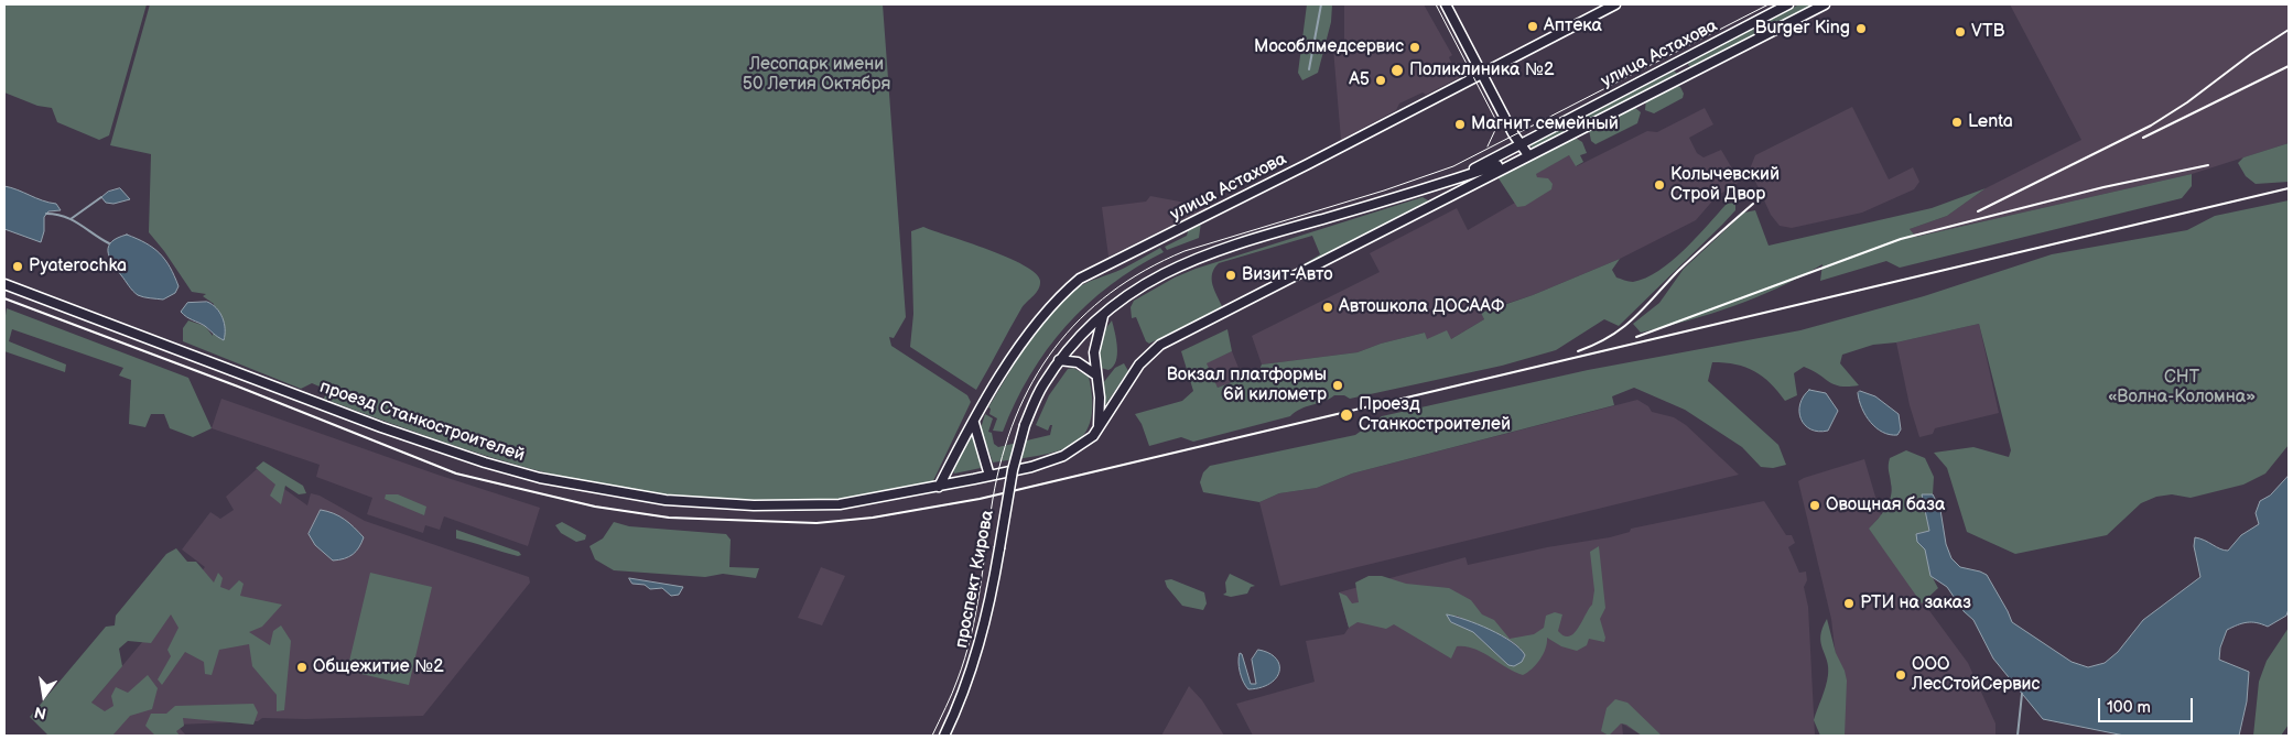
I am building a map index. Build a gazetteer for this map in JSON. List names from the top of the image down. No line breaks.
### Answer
{"streets":{"main road":["улица Астахова","проезд Станкостроителей","проспект Кирова"]},"crossings":[["улица Астахова","проезд Станкостроителей"],["улица Астахова","проспект Кирова"]],"parks":["Лесопарк имени 50 Летия Октября","СНТ «Волна-Коломна»"],"places":["Аптека","Burger King","VTB","Мособлмедсервис","Поликлиника №2","А5","Lenta","Магнит семейный","Колычевский Строй Двор","Pyaterochka","Визит-Авто","Автошкола ДОСААФ","Вокзал платформы 6й километр","Проезд Станкостроителей","Овощная база","РТИ на заказ","Общежитие №2","ООО ЛесСтойСервис"],"scale_bar":"100 m","north":"bottom"}
